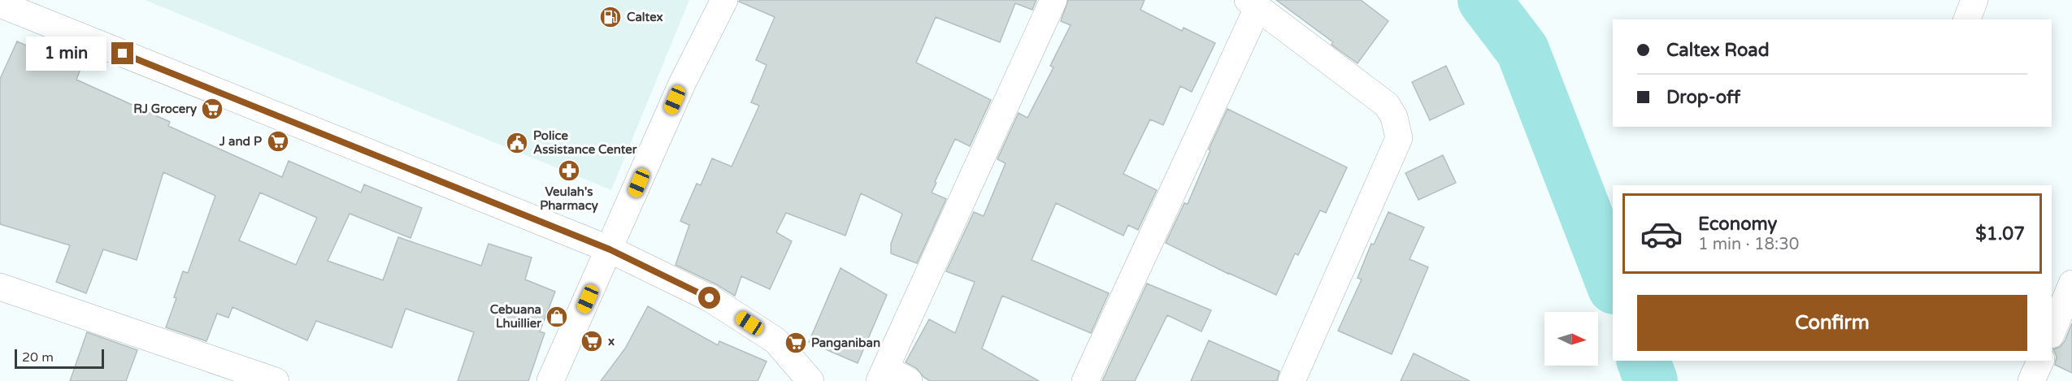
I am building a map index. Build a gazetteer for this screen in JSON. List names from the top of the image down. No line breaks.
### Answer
{"places":{"fuel station":["Caltex"],"supermarket":["RJ Grocery","J and P","x","Panganiban"],"public building":["Police Assistance Center"],"pharmacy":["Veulah's Pharmacy"],"shop":["Cebuana Lhuillier"]},"scale_bar":"20 m","north":"right","page":{"banner":["Caltex Road","Drop-off"],"bubble":"1 min","list":[{"name":"Economy","note":"1 min · 18:30","value":"$1.07"}],"buttons":"Confirm","scale":"20 m"}}
